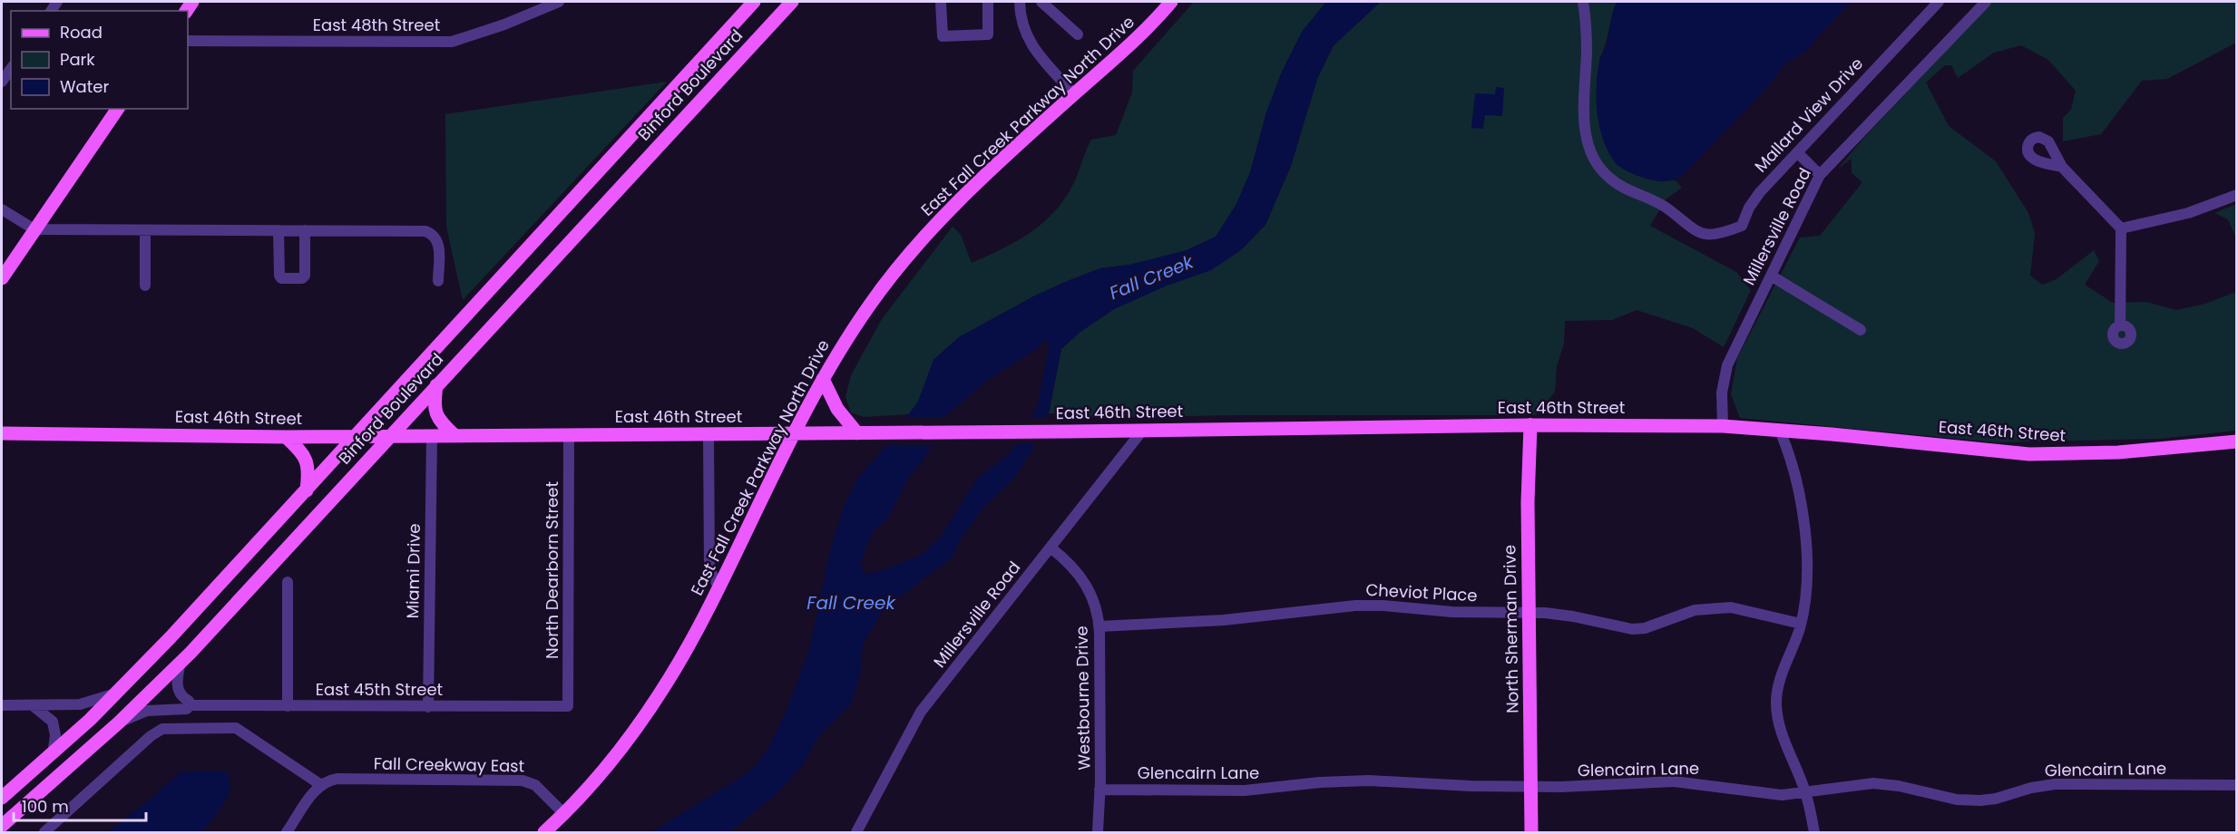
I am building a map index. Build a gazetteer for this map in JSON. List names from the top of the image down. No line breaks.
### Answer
{"streets":{"main road":["Binford Boulevard","East Fall Creek Parkway North Drive","East 46th Street","North Sherman Drive"],"street":["East 48th Street","Mallard View Drive","Millersville Road","North Dearborn Street","Miami Drive","Cheviot Place","East 45th Street","Westbourne Drive","Fall Creekway East","Glencairn Lane"]},"crossings":[["Binford Boulevard","East 46th Street"],["Binford Boulevard","East 45th Street"],["East Fall Creek Parkway North Drive","East 46th Street"],["East Fall Creek Parkway North Drive","Fall Creekway East"],["Millersville Road","East 46th Street"],["Millersville Road","Westbourne Drive"],["East 46th Street","North Dearborn Street"],["East 46th Street","Miami Drive"],["East 46th Street","North Sherman Drive"],["North Dearborn Street","East 45th Street"],["Miami Drive","East 45th Street"],["Cheviot Place","North Sherman Drive"],["Cheviot Place","Westbourne Drive"],["North Sherman Drive","Glencairn Lane"],["Westbourne Drive","Glencairn Lane"]],"water":["Fall Creek"],"legend":["Road","Park","Water"],"scale_bar":"100 m"}
